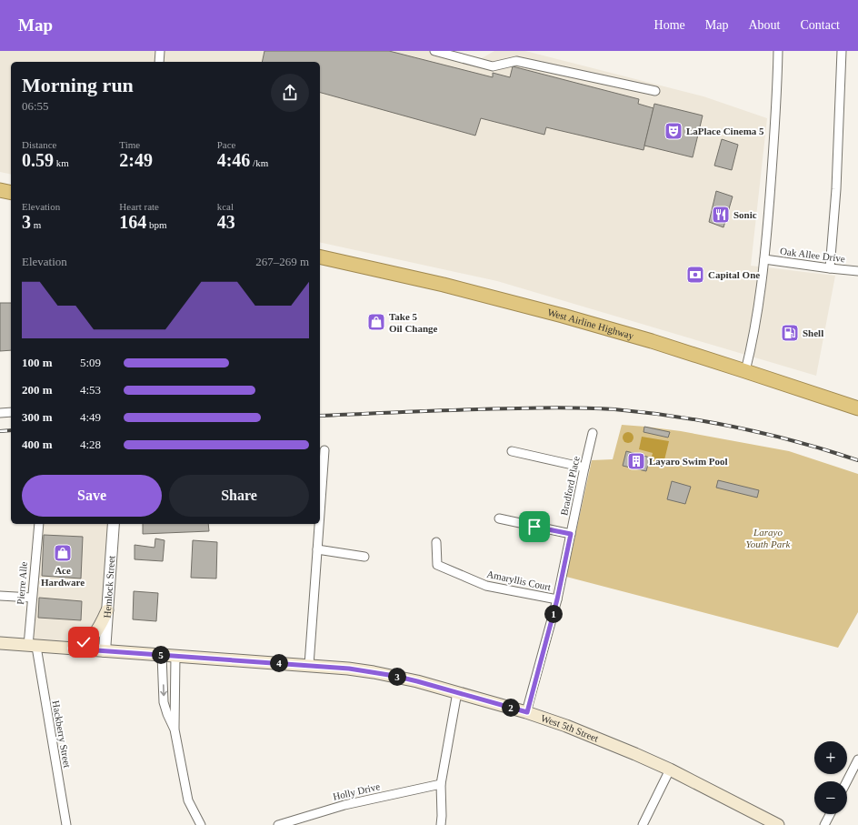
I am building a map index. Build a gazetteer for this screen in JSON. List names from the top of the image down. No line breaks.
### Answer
{"streets":{"highway":["West Airline Highway"],"main road":["West 5th Street"],"street":["Oak Allee Drive","Bradford Place","Amaryllis Court","Pierre Alle","Hemlock Street","Hackberry Street","Holly Drive"]},"crossings":[["Bradford Place","Amaryllis Court"],["Bradford Place","West 5th Street"],["Pierre Alle","West 5th Street"],["Pierre Alle","Hackberry Street"],["Hemlock Street","West 5th Street"],["West 5th Street","Hackberry Street"]],"parks":["Larayo Youth Park"],"places":{"theatre":["LaPlace Cinema 5"],"restaurant":["Sonic"],"bank":["Capital One"],"shop":["Take 5 Oil Change","Ace Hardware"],"fuel station":["Shell"],"building":["Layaro Swim Pool"]},"page":{"header":"Map","nav":["Home","Map","About","Contact"],"heading":["Morning run","06:55"],"stats":[["Distance","0.59 km"],["Time","2:49"],["Pace","4:46 /km"],["Elevation","3 m"],["Heart rate","164 bpm"],["kcal","43"]],"chart":["Elevation","267–269 m"],"list":[{"name":"100 m","note":"5:09"},{"name":"200 m","note":"4:53"},{"name":"300 m","note":"4:49"},{"name":"400 m","note":"4:28"}],"buttons":["Save","Share"],"pins":["1","5","4","3","2"],"map_buttons":["+","−"]}}
